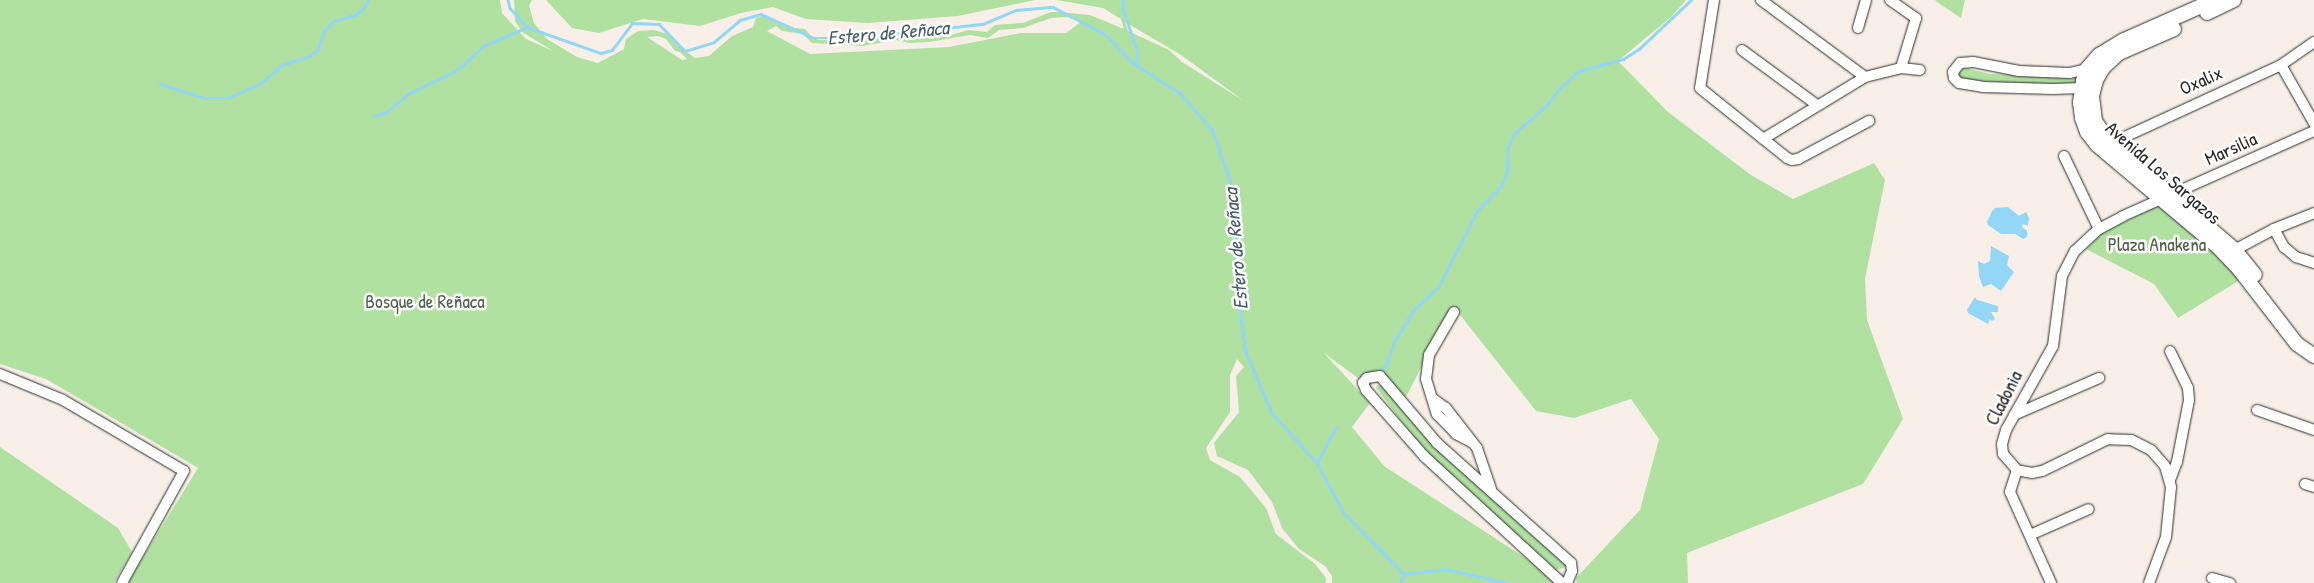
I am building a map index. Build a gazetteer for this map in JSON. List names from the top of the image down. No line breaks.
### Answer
{"streets":{"street":["Oxalix","Marsilia","Avenida Los Sargazos","Cladonia"]},"crossings":[["Oxalix","Avenida Los Sargazos"],["Marsilia","Avenida Los Sargazos"],["Marsilia","Cladonia"],["Avenida Los Sargazos","Cladonia"]],"water":["Estero de Reñaca"],"parks":["Plaza Anakena","Bosque de Reñaca"]}
